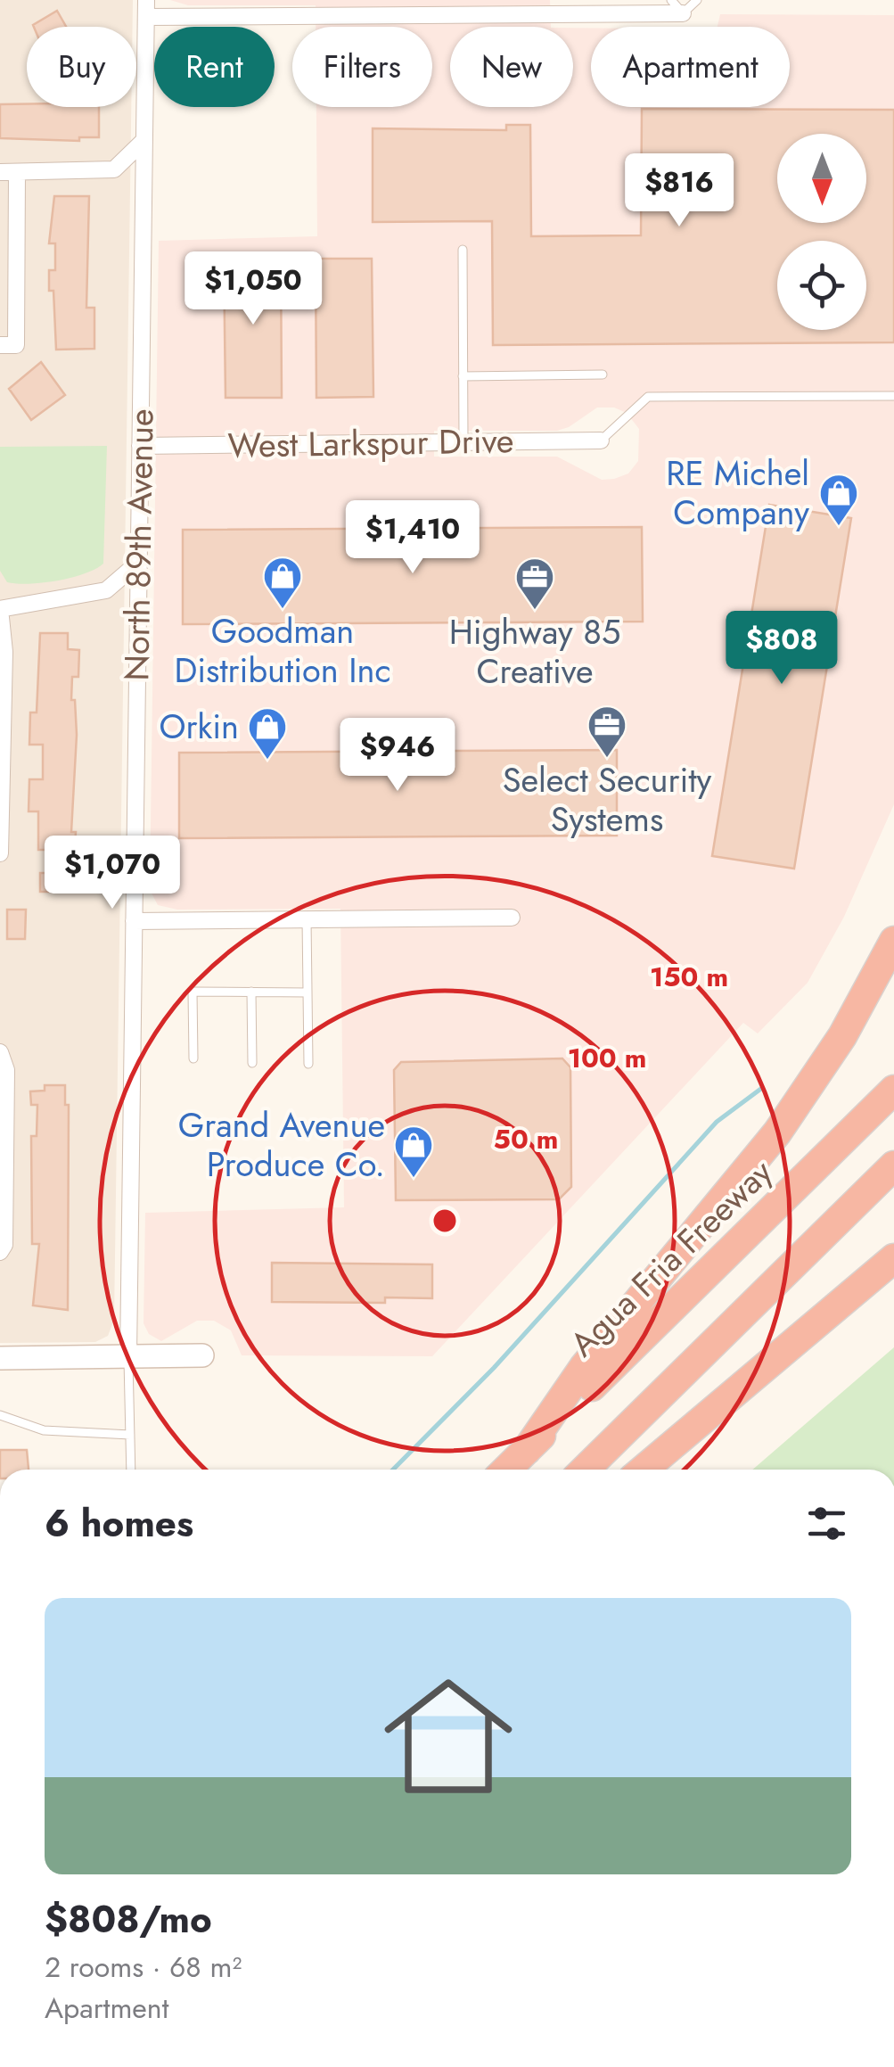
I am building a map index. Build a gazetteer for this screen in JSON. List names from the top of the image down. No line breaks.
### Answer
{"streets":{"highway":["Agua Fria Freeway"],"street":["West Larkspur Drive","North 89th Avenue"]},"crossings":[["West Larkspur Drive","North 89th Avenue"]],"places":{"shop":["RE Michel Company","Goodman Distribution Inc","Orkin","Grand Avenue Produce Co."],"office":["Highway 85 Creative","Select Security Systems"]},"north":"bottom","page":{"chip":["Buy","Rent","Filters","New","Apartment"],"price":["$816","$1,050","$1,410","$808","$946","$1,070"],"heading":"6 homes","list":[{"name":"$808/mo","note":"2 rooms · 68 m² · Apartment"}]},"rings":["150 m","100 m","50 m"]}
